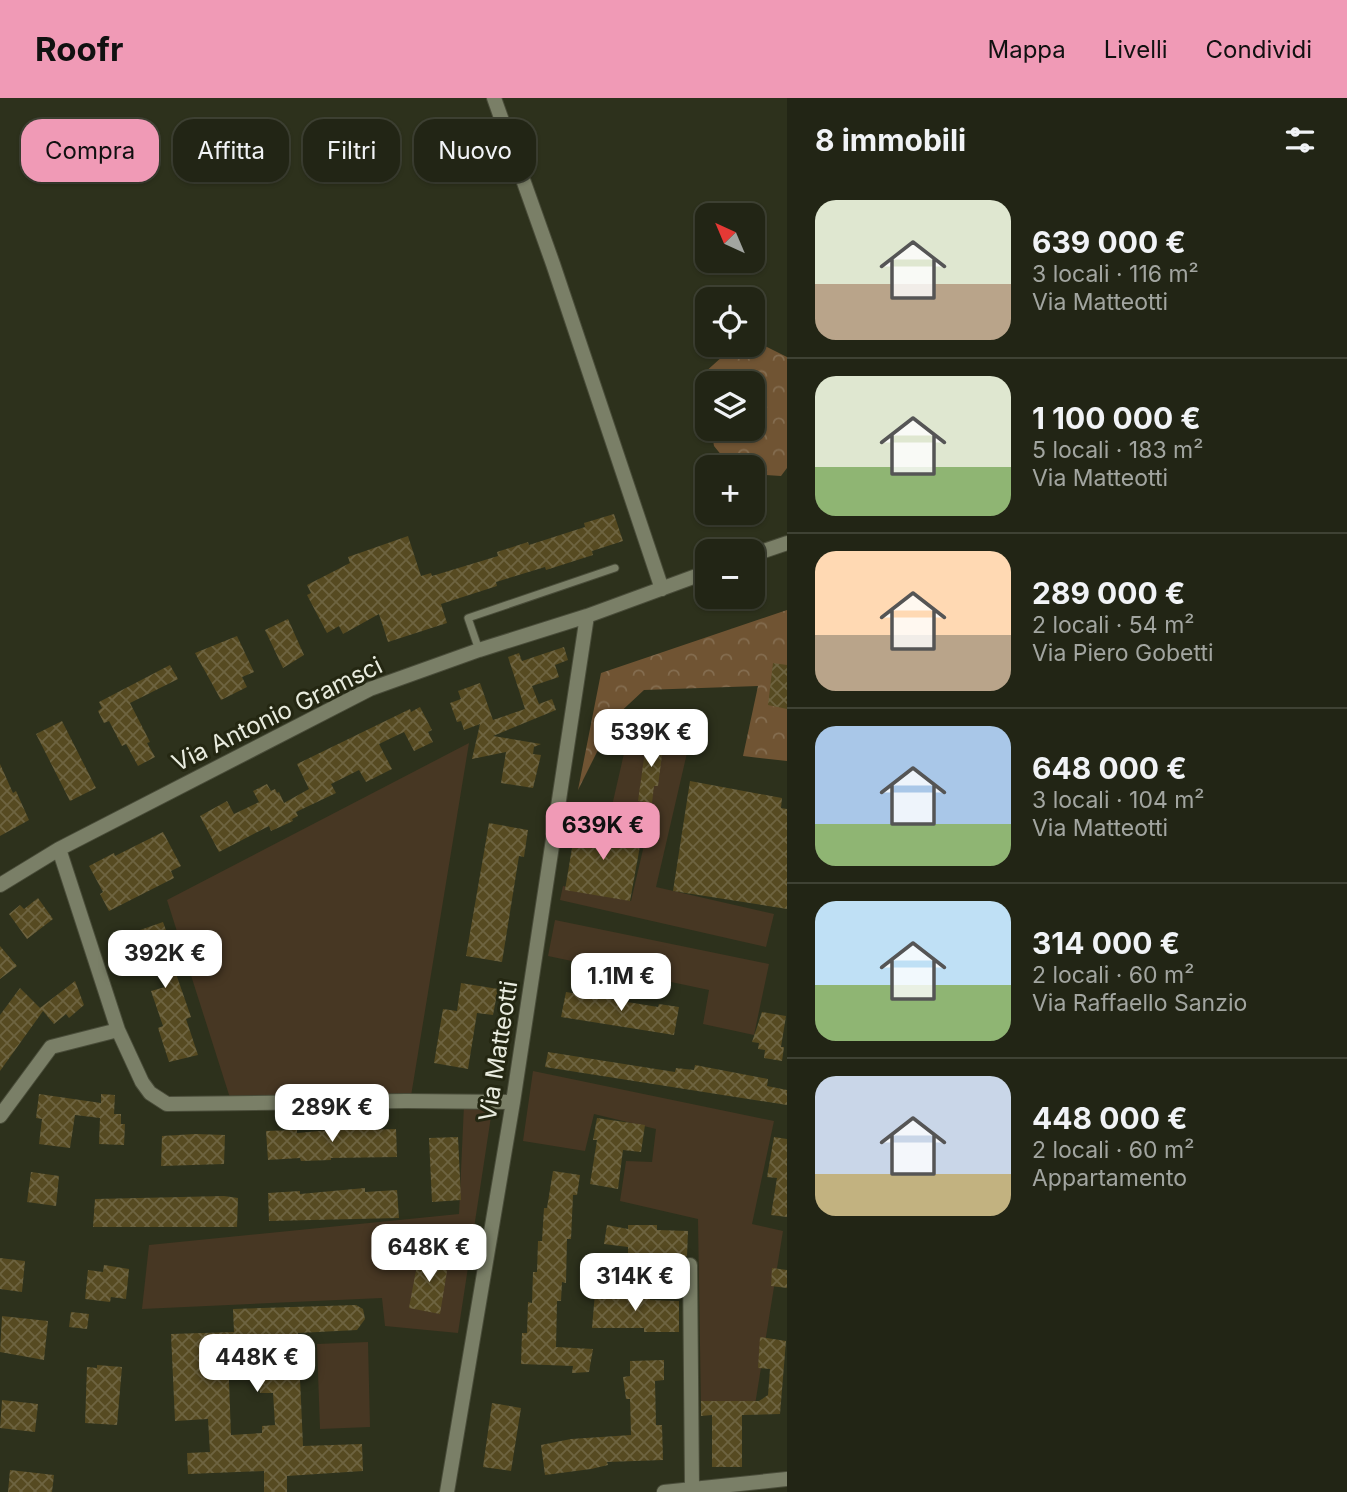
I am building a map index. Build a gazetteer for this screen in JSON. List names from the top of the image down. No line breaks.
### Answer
{"streets":{"street":["Via Antonio Gramsci","Via Matteotti"]},"crossings":[["Via Antonio Gramsci","Via Matteotti"]],"north":"top left","page":{"header":"Roofr","nav":["Mappa","Livelli","Condividi"],"heading":"8 immobili","chip":["Compra","Affitta","Filtri","Nuovo"],"list":[{"name":"639 000 €","note":"3 locali · 116 m² · Via Matteotti"},{"name":"1 100 000 €","note":"5 locali · 183 m² · Via Matteotti"},{"name":"289 000 €","note":"2 locali · 54 m² · Via Piero Gobetti"},{"name":"648 000 €","note":"3 locali · 104 m² · Via Matteotti"},{"name":"314 000 €","note":"2 locali · 60 m² · Via Raffaello Sanzio"},{"name":"448 000 €","note":"2 locali · 60 m² · Appartamento"}],"map_buttons":["+","−"],"price":["539K €","639K €","392K €","1.1M €","289K €","648K €","314K €","448K €"]}}
